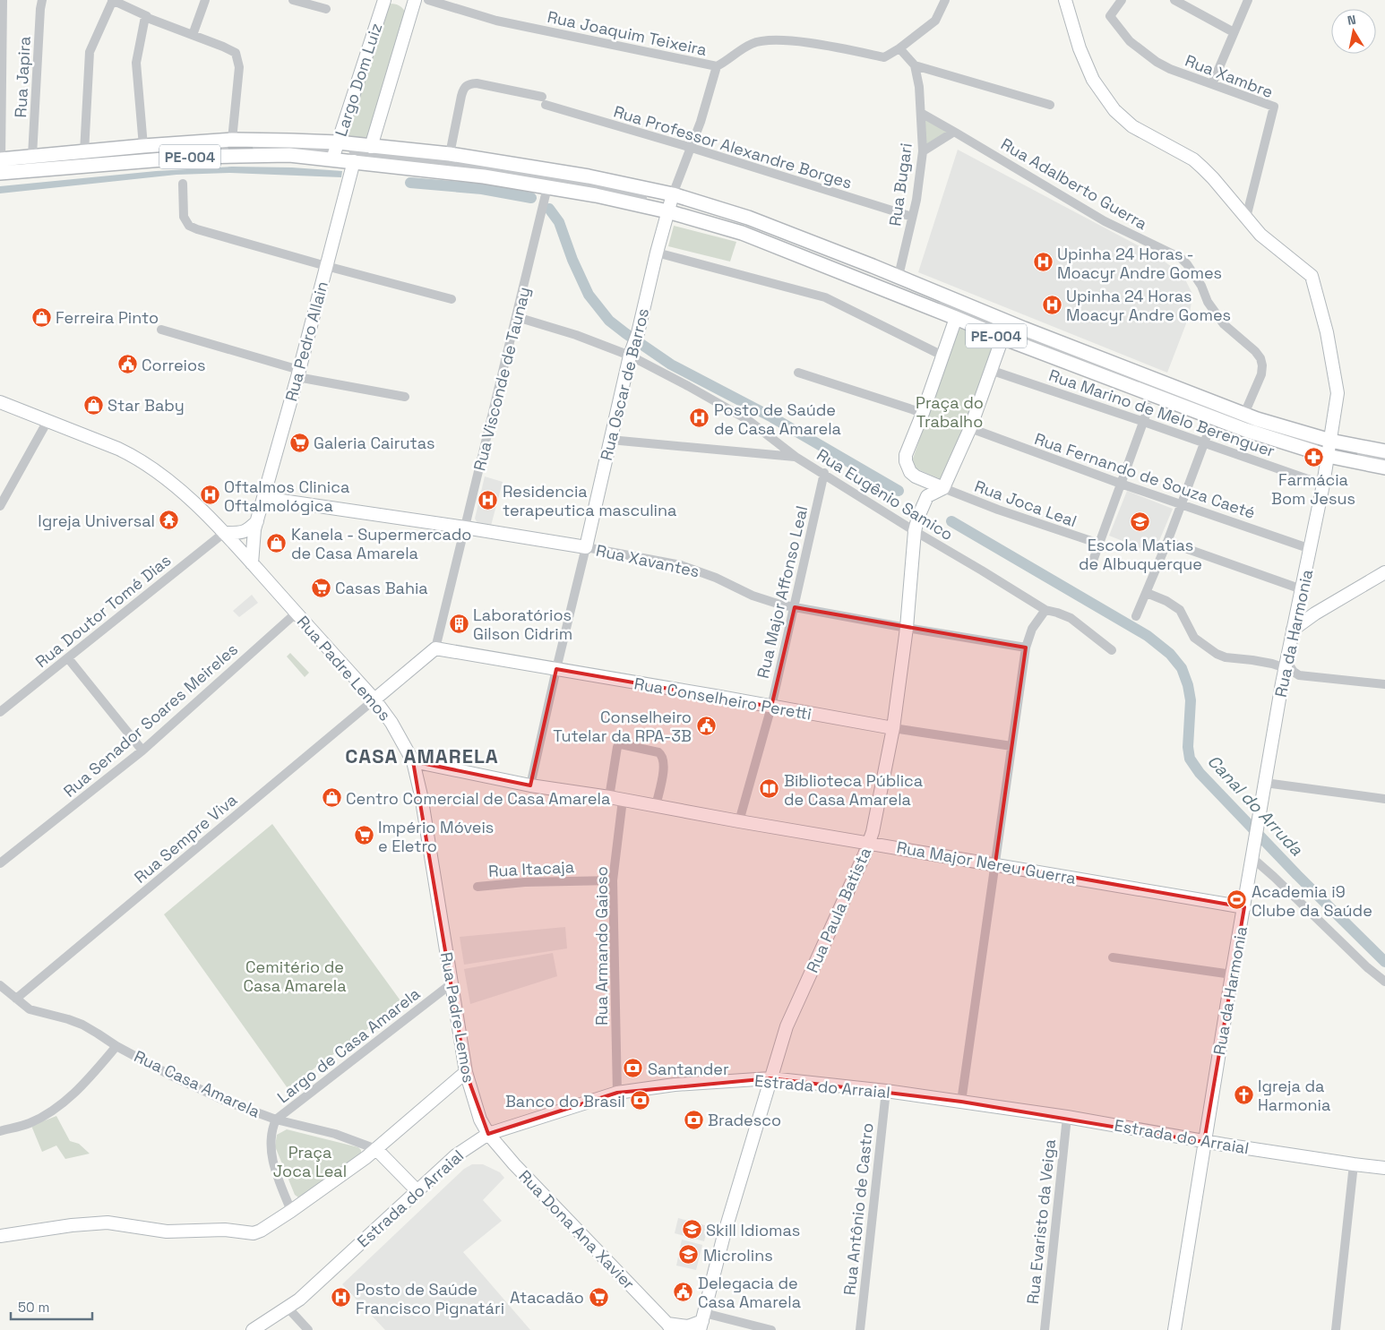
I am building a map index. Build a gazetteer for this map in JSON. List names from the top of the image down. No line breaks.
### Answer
{"streets":{"main road":["PE-004"],"street":["Rua Joaquim Teixeira","Rua Xambre","Rua Japira","Largo Dom Luiz","Rua Professor Alexandre Borges","Rua Adalberto Guerra","Rua Bugari","Rua Pedro Allain","Rua Visconde de Taunay","Rua Oscar de Barros","Rua Marino de Melo Berenguer","Rua Fernando de Souza Caeté","Rua Eugênio Samico","Rua Joca Leal","Rua Xavantes","Rua Major Affonso Leal","Rua Doutor Tomé Dias","Rua da Harmonia","Rua Padre Lemos","Rua Conselheiro Peretti","Rua Senador Soares Meireles","Rua Sempre Viva","Rua Major Nereu Guerra","Rua Itacaja","Rua Paula Batista","Rua Armando Gaioso","Largo de Casa Amarela","Rua Casa Amarela","Estrada do Arraial","Rua Antônio de Castro","Rua Evaristo da Veiga","Rua Dona Ana Xavier"]},"crossings":[["Rua Xambre","Rua da Harmonia"],["Rua Japira","PE-004"],["Largo Dom Luiz","PE-004"],["Rua Professor Alexandre Borges","PE-004"],["Rua Professor Alexandre Borges","Rua Bugari"],["PE-004","Rua Adalberto Guerra"],["PE-004","Rua Bugari"],["PE-004","Rua Pedro Allain"],["PE-004","Rua Visconde de Taunay"],["PE-004","Rua Oscar de Barros"],["PE-004","Rua da Harmonia"],["Rua Adalberto Guerra","Rua Bugari"],["Rua Pedro Allain","Rua Xavantes"],["Rua Pedro Allain","Rua Padre Lemos"],["Rua Visconde de Taunay","Rua Eugênio Samico"],["Rua Visconde de Taunay","Rua Xavantes"],["Rua Visconde de Taunay","Rua Conselheiro Peretti"],["Rua Oscar de Barros","Rua Eugênio Samico"],["Rua Oscar de Barros","Rua Xavantes"],["Rua Oscar de Barros","Rua Conselheiro Peretti"],["Rua Oscar de Barros","Rua Major Nereu Guerra"],["Rua Marino de Melo Berenguer","Rua da Harmonia"],["Rua Fernando de Souza Caeté","Rua da Harmonia"],["Rua Eugênio Samico","Rua Major Affonso Leal"],["Rua Eugênio Samico","Rua Paula Batista"],["Rua Joca Leal","Rua Paula Batista"],["Rua Xavantes","Rua Major Affonso Leal"],["Rua Xavantes","Rua Paula Batista"],["Rua Major Affonso Leal","Rua Conselheiro Peretti"],["Rua Major Affonso Leal","Rua Major Nereu Guerra"],["Rua Doutor Tomé Dias","Rua Padre Lemos"],["Rua da Harmonia","Rua Major Nereu Guerra"],["Rua da Harmonia","Estrada do Arraial"],["Rua Padre Lemos","Rua Senador Soares Meireles"],["Rua Padre Lemos","Rua Sempre Viva"],["Rua Padre Lemos","Rua Major Nereu Guerra"],["Rua Padre Lemos","Largo de Casa Amarela"],["Rua Padre Lemos","Estrada do Arraial"],["Rua Padre Lemos","Rua Dona Ana Xavier"],["Rua Conselheiro Peretti","Rua Paula Batista"],["Rua Sempre Viva","Rua Casa Amarela"],["Rua Major Nereu Guerra","Rua Paula Batista"],["Rua Major Nereu Guerra","Rua Armando Gaioso"],["Rua Itacaja","Rua Armando Gaioso"],["Rua Paula Batista","Estrada do Arraial"],["Rua Paula Batista","Rua Dona Ana Xavier"],["Rua Armando Gaioso","Estrada do Arraial"],["Largo de Casa Amarela","Rua Casa Amarela"],["Rua Casa Amarela","Estrada do Arraial"],["Estrada do Arraial","Rua Antônio de Castro"],["Estrada do Arraial","Rua Evaristo da Veiga"],["Estrada do Arraial","Rua Dona Ana Xavier"]],"districts":["CASA AMARELA"],"water":["Canal do Arruda"],"parks":["Praça do Trabalho","Cemitério de Casa Amarela","Praça Joca Leal"],"places":{"hospital":["Upinha 24 Horas - Moacyr Andre Gomes","Upinha 24 Horas Moacyr Andre Gomes","Posto de Saúde de Casa Amarela","Oftalmos Clinica Oftalmológica","Residencia terapeutica masculina","Posto de Saúde Francisco Pignatári"],"shop":["Ferreira Pinto","Star Baby","Kanela - Supermercado de Casa Amarela","Centro Comercial de Casa Amarela"],"public building":["Correios","Conselheiro Tutelar da RPA-3B","Delegacia de Casa Amarela"],"supermarket":["Galeria Cairutas","Casas Bahia","Império Móveis e Eletro","Atacadão"],"pharmacy":["Farmácia Bom Jesus"],"temple":["Igreja Universal"],"school or university":["Escola Matias de Albuquerque","Skill Idiomas","Microlins"],"building":["Laboratórios Gilson Cidrim"],"library":["Biblioteca Pública de Casa Amarela"],"sports":["Academia i9 Clube da Saúde"],"bank":["Santander","Banco do Brasil","Bradesco"],"church":["Igreja da Harmonia"]},"scale_bar":"50 m","north":"top"}
